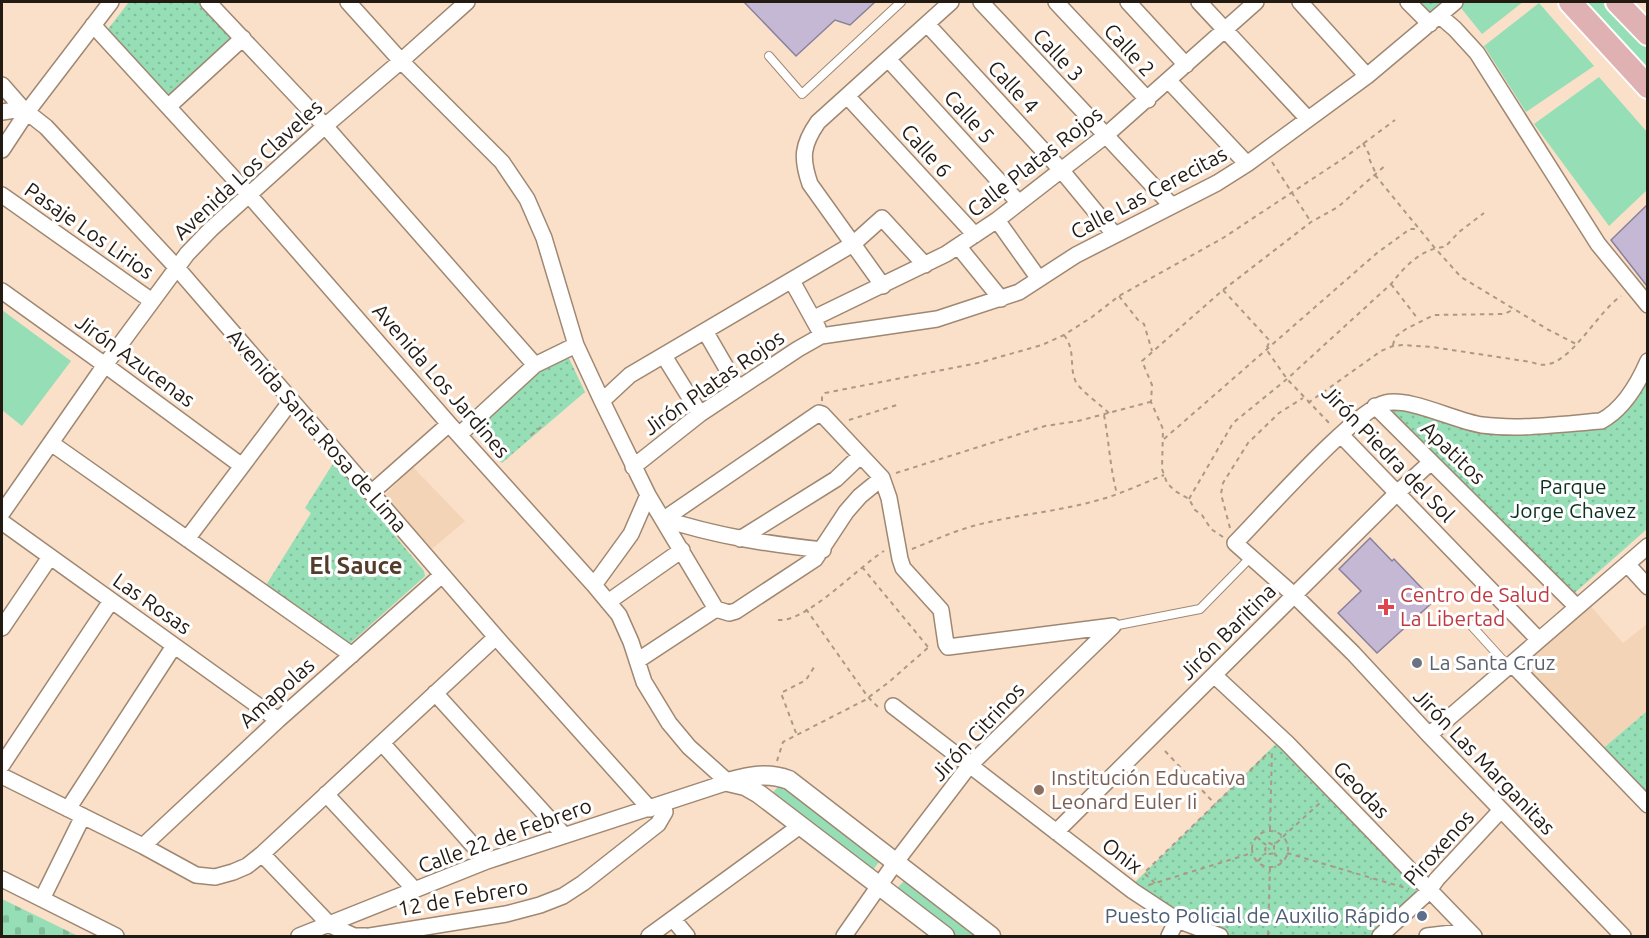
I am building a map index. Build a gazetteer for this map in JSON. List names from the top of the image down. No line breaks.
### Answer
{"streets":{"street":["Calle 2","Calle 3","Calle 4","Calle 5","Calle 6","Calle Platas Rojos","Avenida Los Claveles","Calle Las Cerecitas","Pasaje Los Lirios","Jirón Azucenas","Avenida Los Jardines","Jirón Platas Rojos","Avenida Santa Rosa de Lima","Apatitos","Jirón Piedra del Sol","Las Rosas","Jirón Baritina","Amapolas","Jirón Citrinos","Jirón Las Marganitas","Geodas","Calle 22 de Febrero","Piroxenos","Onix","12 de Febrero"]},"crossings":[["Calle 2","Calle Platas Rojos"],["Calle 3","Calle Platas Rojos"],["Calle 4","Calle Platas Rojos"],["Calle 4","Calle Las Cerecitas"],["Calle 5","Calle Platas Rojos"],["Calle 6","Calle Platas Rojos"],["Avenida Los Claveles","Pasaje Los Lirios"],["Avenida Los Claveles","Jirón Azucenas"],["Avenida Los Claveles","Avenida Los Jardines"],["Avenida Los Claveles","Avenida Santa Rosa de Lima"],["Calle Las Cerecitas","Jirón Platas Rojos"],["Avenida Los Jardines","Calle 22 de Febrero"],["Avenida Santa Rosa de Lima","Amapolas"],["Avenida Santa Rosa de Lima","Calle 22 de Febrero"],["Avenida Santa Rosa de Lima","12 de Febrero"],["Apatitos","Jirón Baritina"],["Jirón Piedra del Sol","Jirón Baritina"],["Las Rosas","Amapolas"],["Jirón Baritina","Jirón Las Marganitas"],["Jirón Baritina","Geodas"],["Jirón Baritina","Onix"],["Jirón Citrinos","Onix"],["Jirón Las Marganitas","Piroxenos"],["Geodas","Piroxenos"],["Calle 22 de Febrero","12 de Febrero"]],"districts":["El Sauce"],"parks":["Parque Jorge Chavez"],"places":{"health":["Centro de Salud La Libertad"],"other":["La Santa Cruz","Institución Educativa Leonard Euler Ii","Puesto Policial de Auxilio Rápido"]}}
